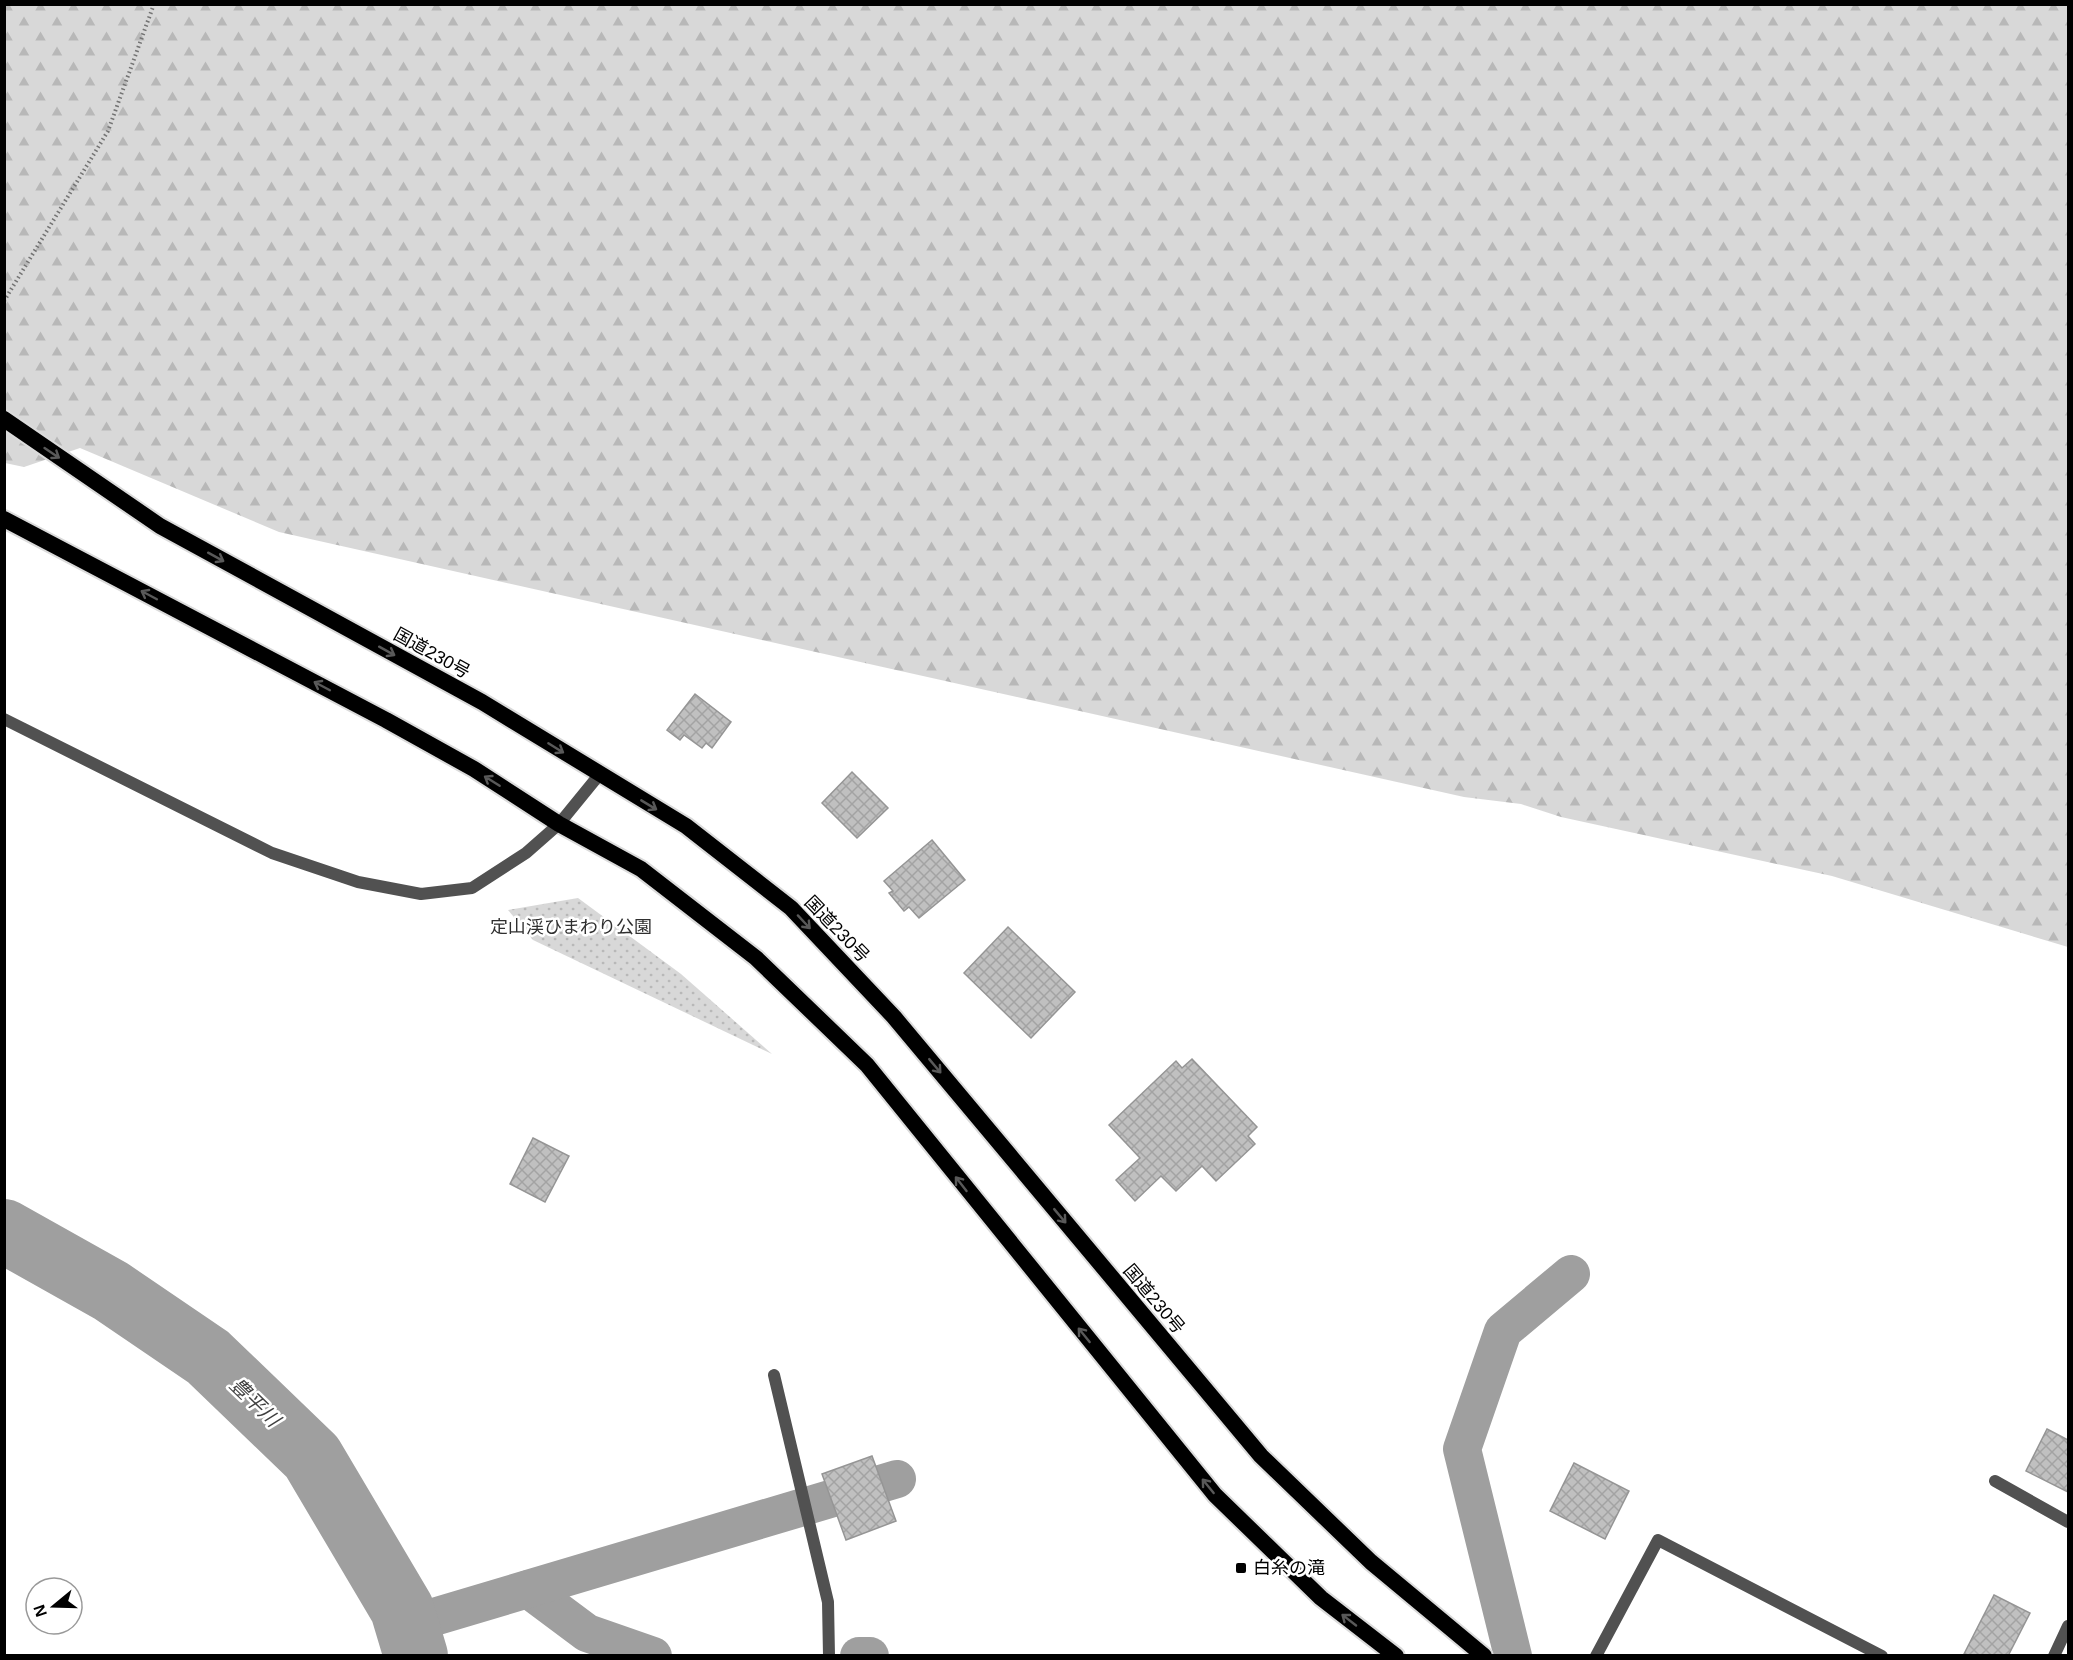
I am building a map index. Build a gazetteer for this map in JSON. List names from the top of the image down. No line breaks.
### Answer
{"streets":{"highway":["国道230号"]},"water":["豊平川"],"parks":["定山渓ひまわり公園"],"places":{"transit":["白糸の滝"]},"north":"left"}
